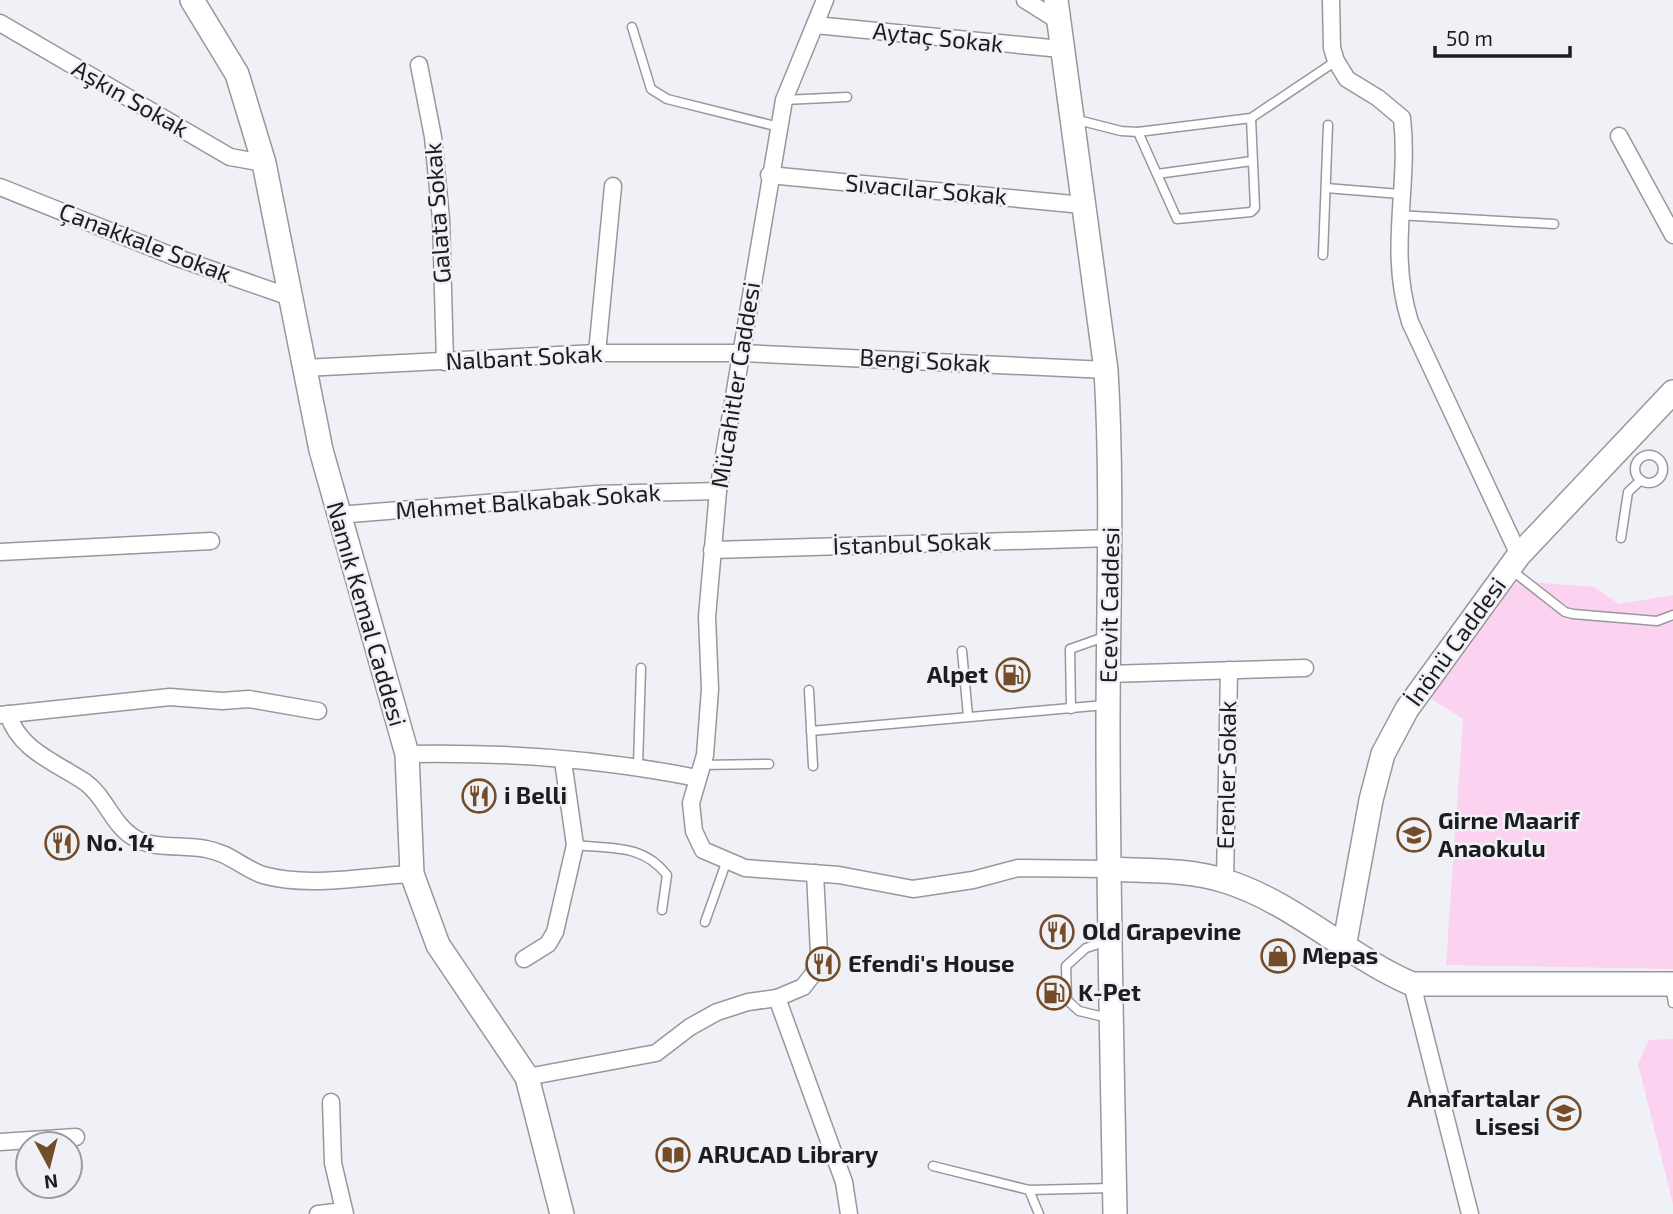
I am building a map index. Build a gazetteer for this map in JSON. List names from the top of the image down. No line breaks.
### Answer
{"streets":{"street":["Aytaç Sokak","Aşkın Sokak","Sıvacılar Sokak","Galata Sokak","Çanakkale Sokak","Nalbant Sokak","Bengi Sokak","Mücahitler Caddesi","Mehmet Balkabak Sokak","İstanbul Sokak","Ecevit Caddesi","Namık Kemal Caddesi","İnönü Caddesi","Erenler Sokak"]},"crossings":[["Aytaç Sokak","Mücahitler Caddesi"],["Aytaç Sokak","Ecevit Caddesi"],["Aşkın Sokak","Namık Kemal Caddesi"],["Sıvacılar Sokak","Mücahitler Caddesi"],["Sıvacılar Sokak","Ecevit Caddesi"],["Galata Sokak","Nalbant Sokak"],["Çanakkale Sokak","Namık Kemal Caddesi"],["Nalbant Sokak","Bengi Sokak"],["Nalbant Sokak","Mücahitler Caddesi"],["Nalbant Sokak","Namık Kemal Caddesi"],["Bengi Sokak","Mücahitler Caddesi"],["Bengi Sokak","Ecevit Caddesi"],["Mücahitler Caddesi","Mehmet Balkabak Sokak"],["Mücahitler Caddesi","İstanbul Sokak"],["Mücahitler Caddesi","Ecevit Caddesi"],["Mehmet Balkabak Sokak","Namık Kemal Caddesi"],["İstanbul Sokak","Ecevit Caddesi"]],"places":{"fuel station":["Alpet","K-Pet"],"restaurant":["i Belli","No. 14","Old Grapevine","Efendi's House"],"school or university":["Girne Maarif Anaokulu","Anafartalar Lisesi"],"shop":["Mepas"],"library":["ARUCAD Library"]},"scale_bar":"50 m","north":"bottom"}
